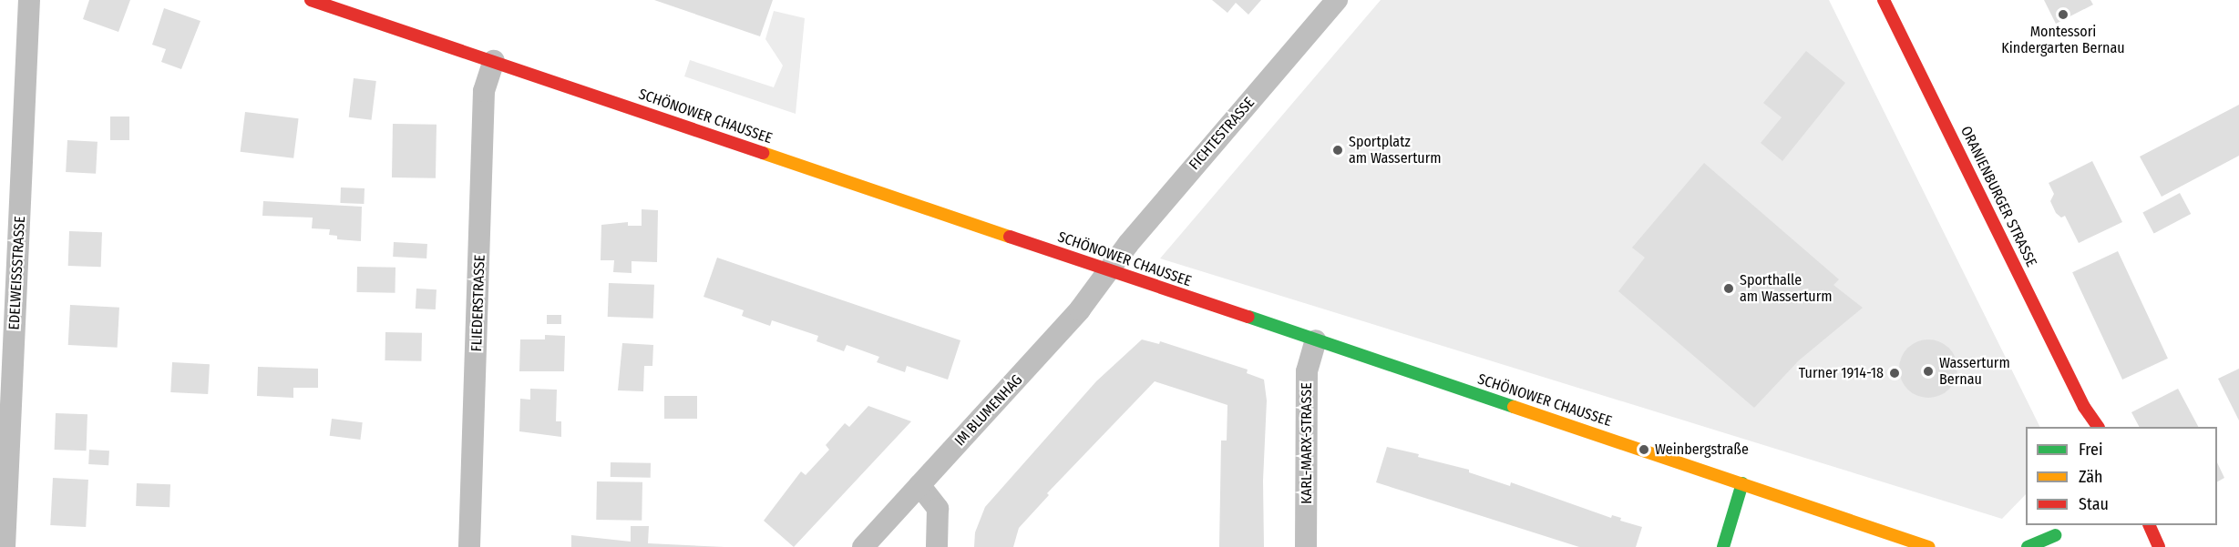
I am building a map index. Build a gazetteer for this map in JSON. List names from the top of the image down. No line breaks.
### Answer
{"streets":{"main road":["SCHÖNOWER CHAUSSEE","ORANIENBURGER STRASSE"],"street":["FICHTESTRASSE","EDELWEISSSTRASSE","FLIEDERSTRASSE","IM BLUMENHAG","KARL-MARX-STRASSE"]},"crossings":[["SCHÖNOWER CHAUSSEE","FICHTESTRASSE"],["SCHÖNOWER CHAUSSEE","FLIEDERSTRASSE"],["SCHÖNOWER CHAUSSEE","IM BLUMENHAG"],["SCHÖNOWER CHAUSSEE","KARL-MARX-STRASSE"],["FICHTESTRASSE","IM BLUMENHAG"]],"places":["Montessori Kindergarten Bernau","Sportplatz am Wasserturm","Sporthalle am Wasserturm","Wasserturm Bernau","Turner 1914-18","Weinbergstraße"],"legend":["Frei","Zäh","Stau"]}
